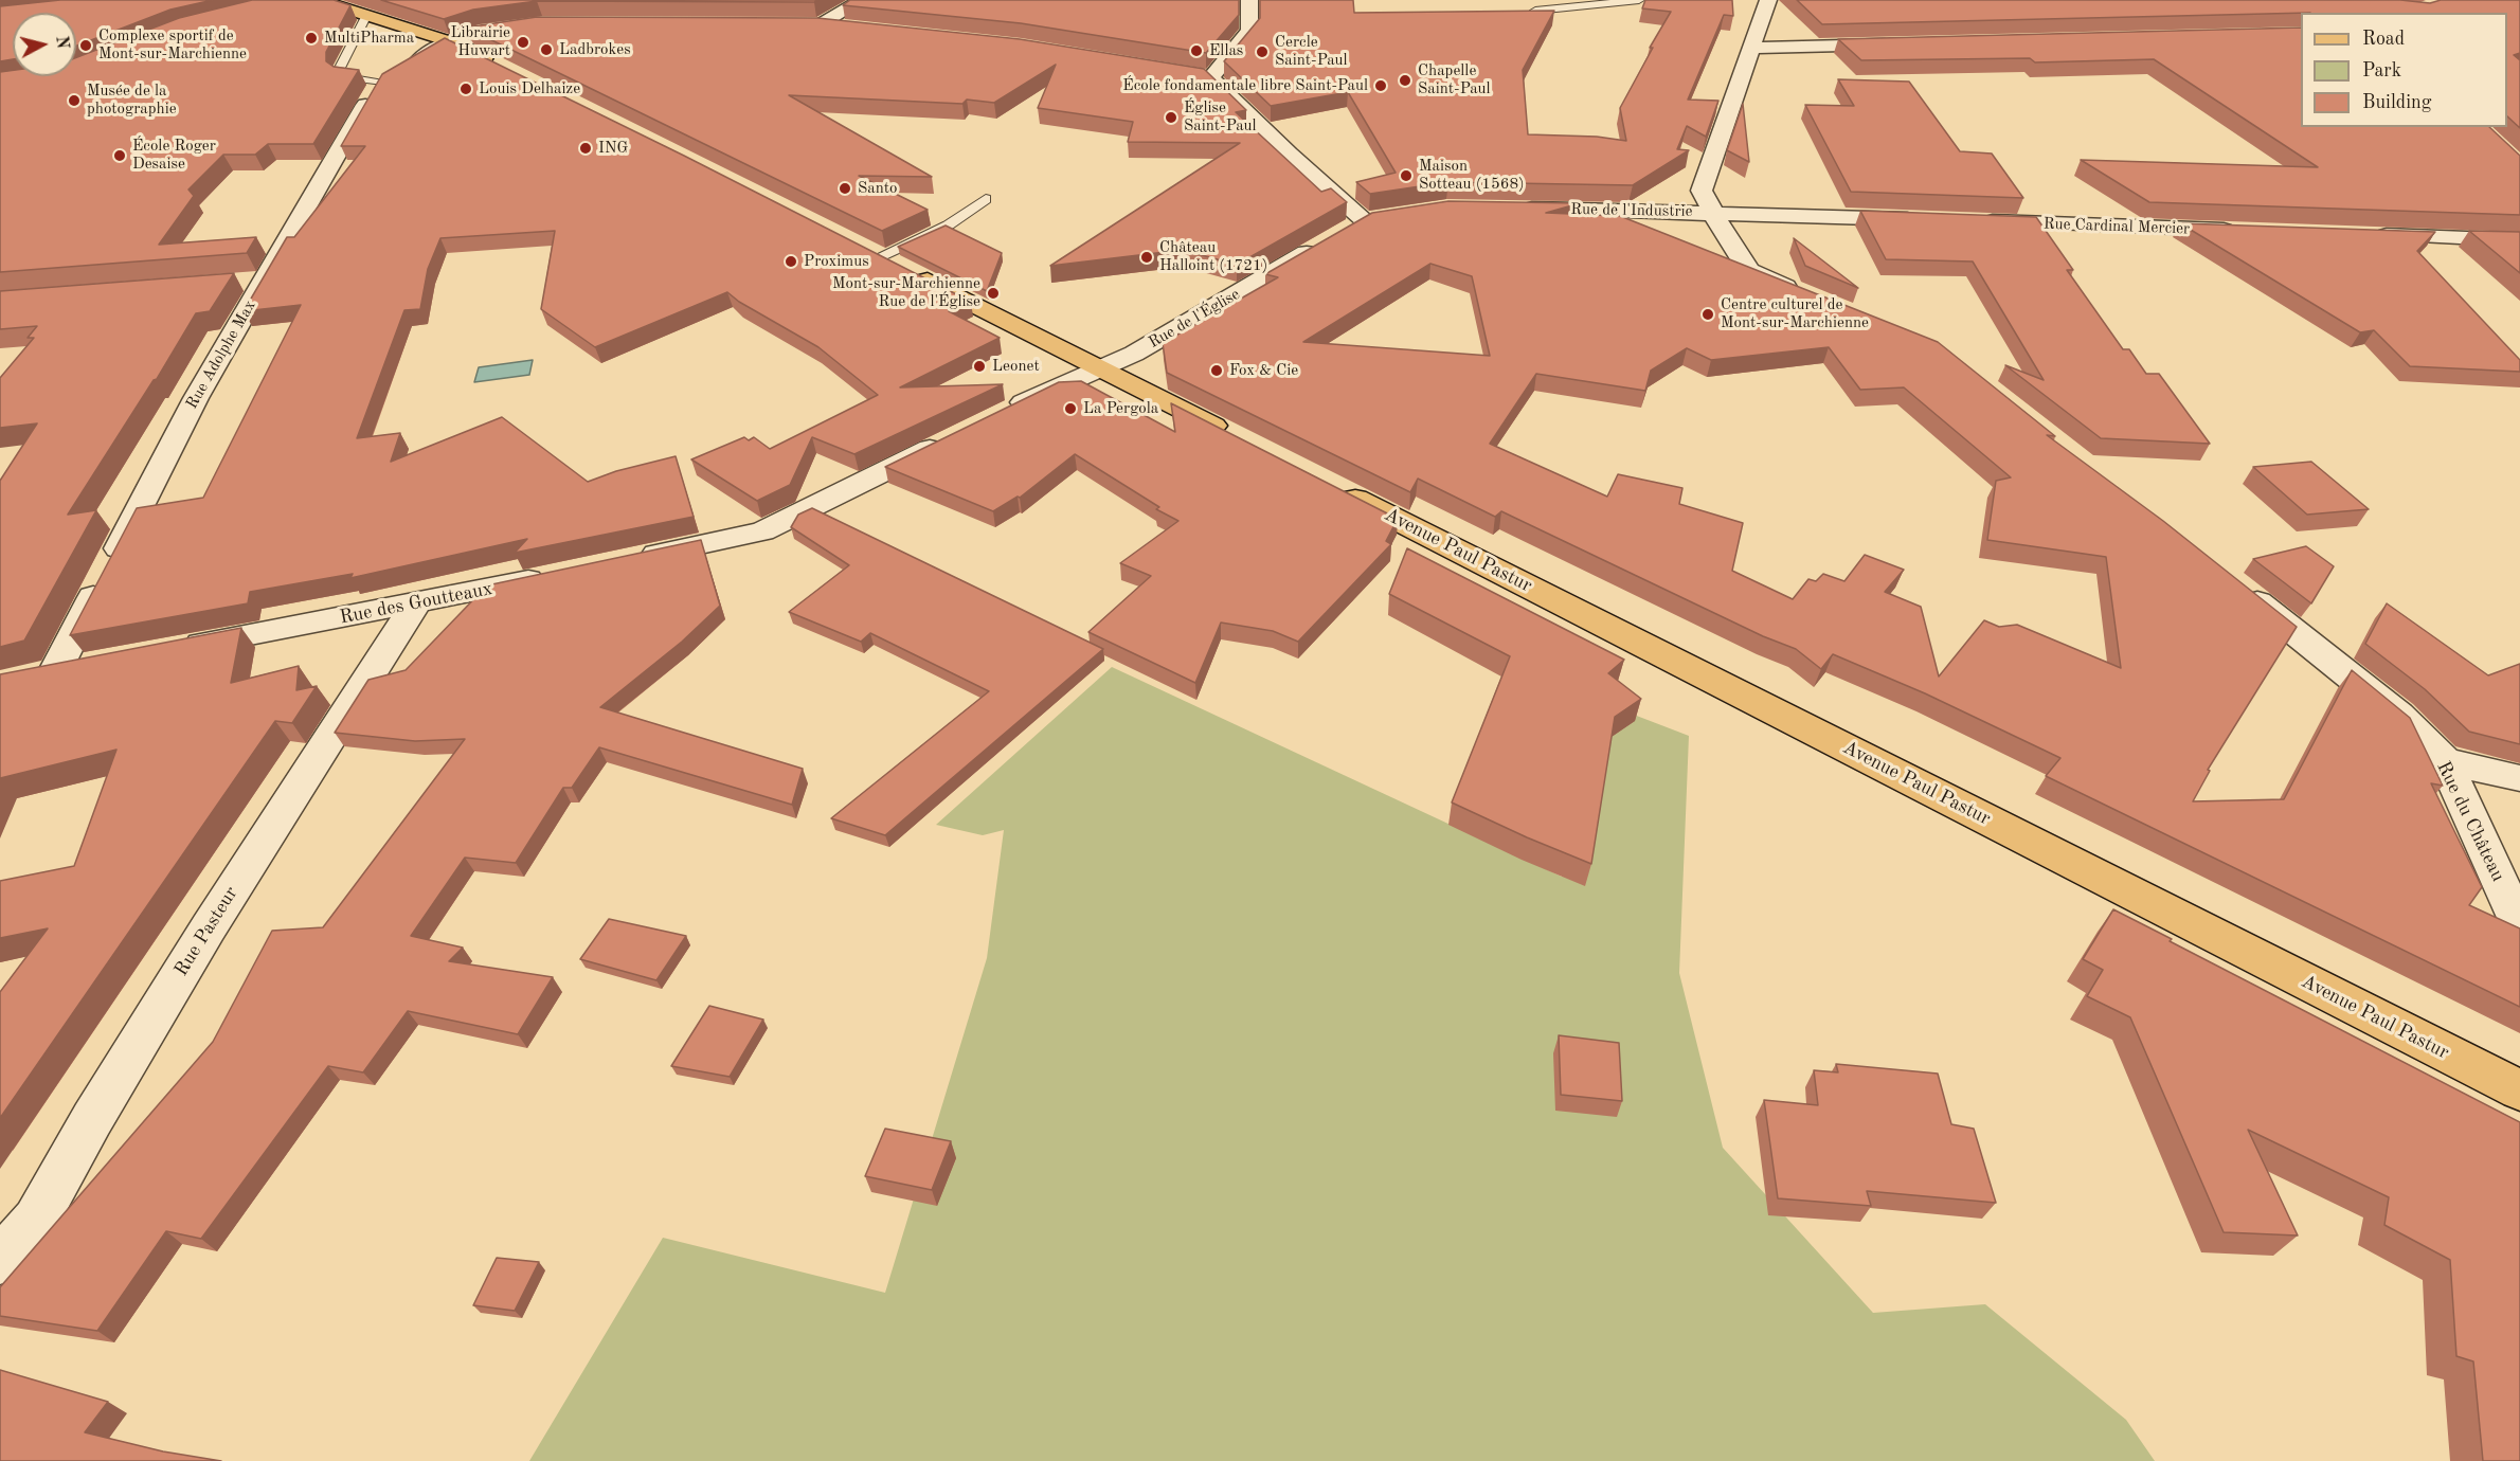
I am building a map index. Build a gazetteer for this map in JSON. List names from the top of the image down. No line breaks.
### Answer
{"streets":{"main road":["Avenue Paul Pastur"],"street":["Rue de l'Industrie","Rue Cardinal Mercier","Rue de l'Église","Rue Adolphe Max","Rue des Goutteaux","Rue du Château","Rue Pasteur"]},"crossings":[["Rue des Goutteaux","Rue Pasteur"]],"places":["MultiPharma","Librairie Huwart","Complexe sportif de Mont-sur-Marchienne","Ladbrokes","Ellas","Cercle Saint-Paul","Chapelle Saint-Paul","École fondamentale libre Saint-Paul","Louis Delhaize","Musée de la photographie","Église Saint-Paul","ING","École Roger Desaise","Maison Sotteau (1568)","Santo","Château Halloint (1721)","Proximus","Mont-sur-Marchienne Rue de l'Église","Centre culturel de Mont-sur-Marchienne","Leonet","Fox & Cie","La Pergola"],"legend":["Road","Park","Building"],"north":"right"}
